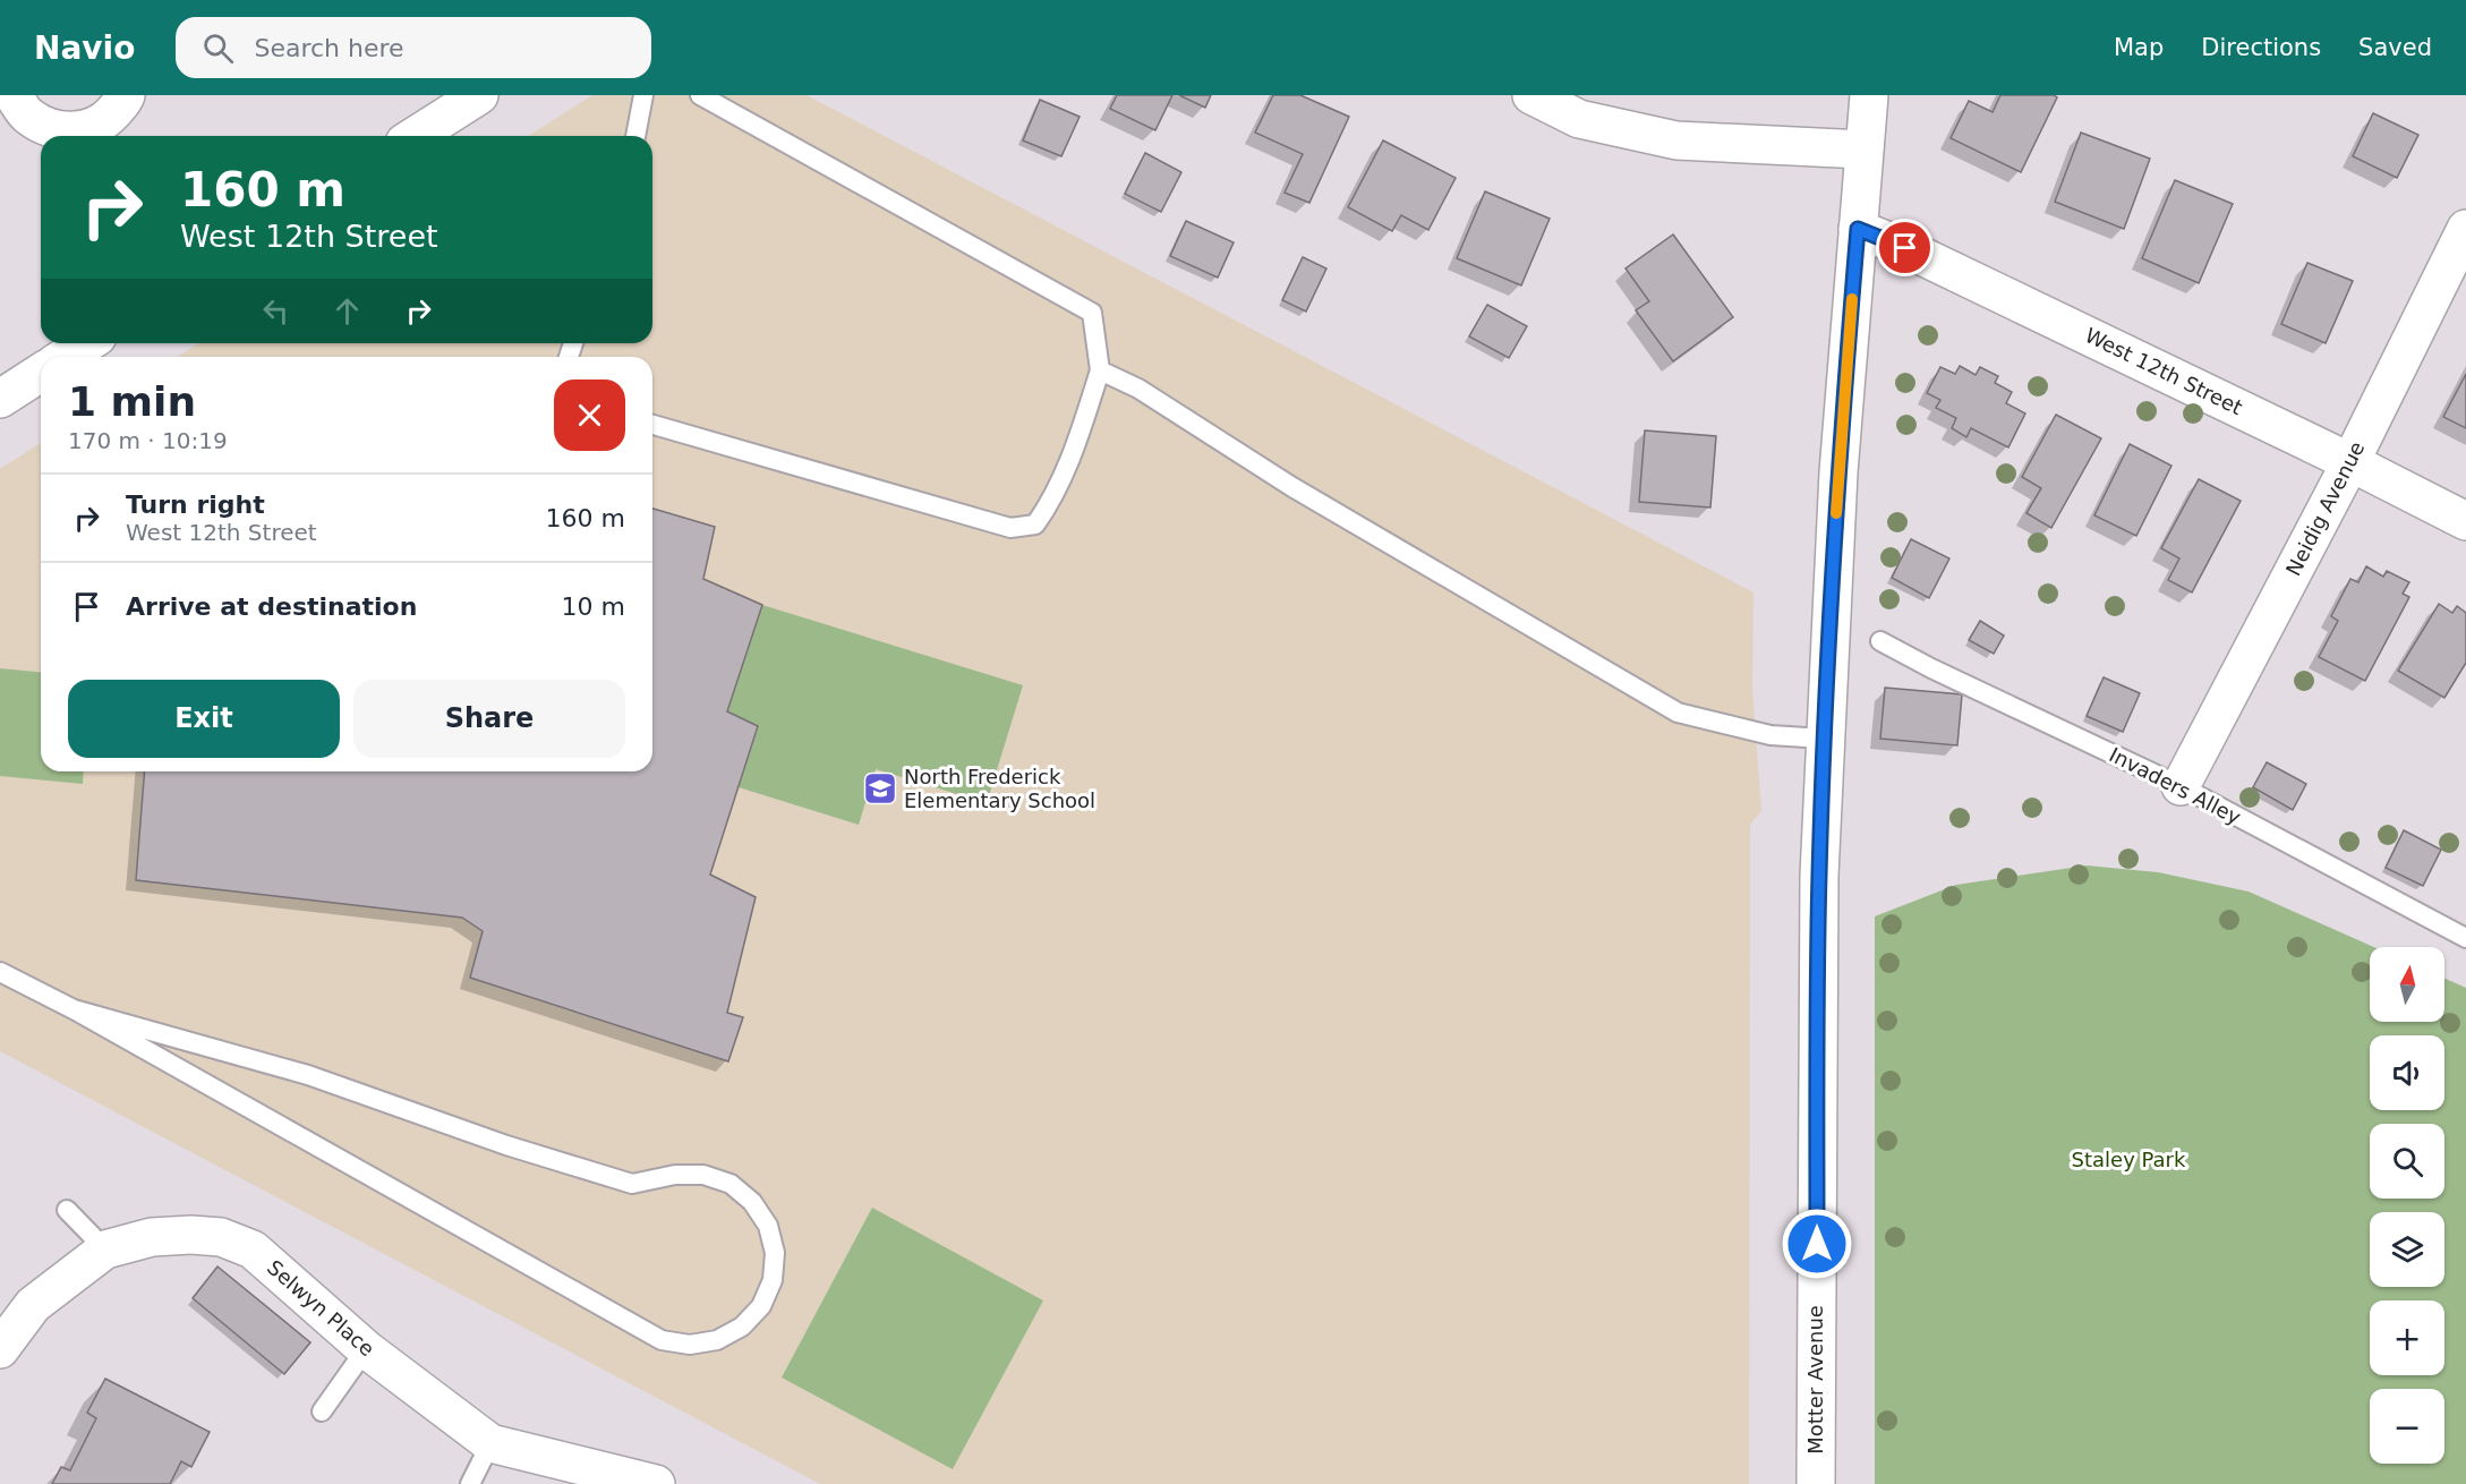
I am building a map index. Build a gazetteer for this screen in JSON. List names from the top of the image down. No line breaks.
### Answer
{"streets":{"street":["West 12th Street","Neidig Avenue","Selwyn Place","Motter Avenue"],"lane":["Invaders Alley"]},"crossings":[["West 12th Street","Neidig Avenue"],["West 12th Street","Motter Avenue"],["Neidig Avenue","Invaders Alley"]],"parks":["Staley Park"],"places":{"school or university":["North Frederick Elementary School"]},"north":"top","page":{"header":"Navio","search":"Search here","nav":["Map","Directions","Saved"],"turn":["160 m","West 12th Street"],"heading":["1 min","170 m · 10:19"],"list":[{"name":"Turn right","note":"West 12th Street","value":"160 m"},{"name":"Arrive at destination","value":"10 m"}],"buttons":["Exit","Share"],"map_buttons":["+","−"]}}
